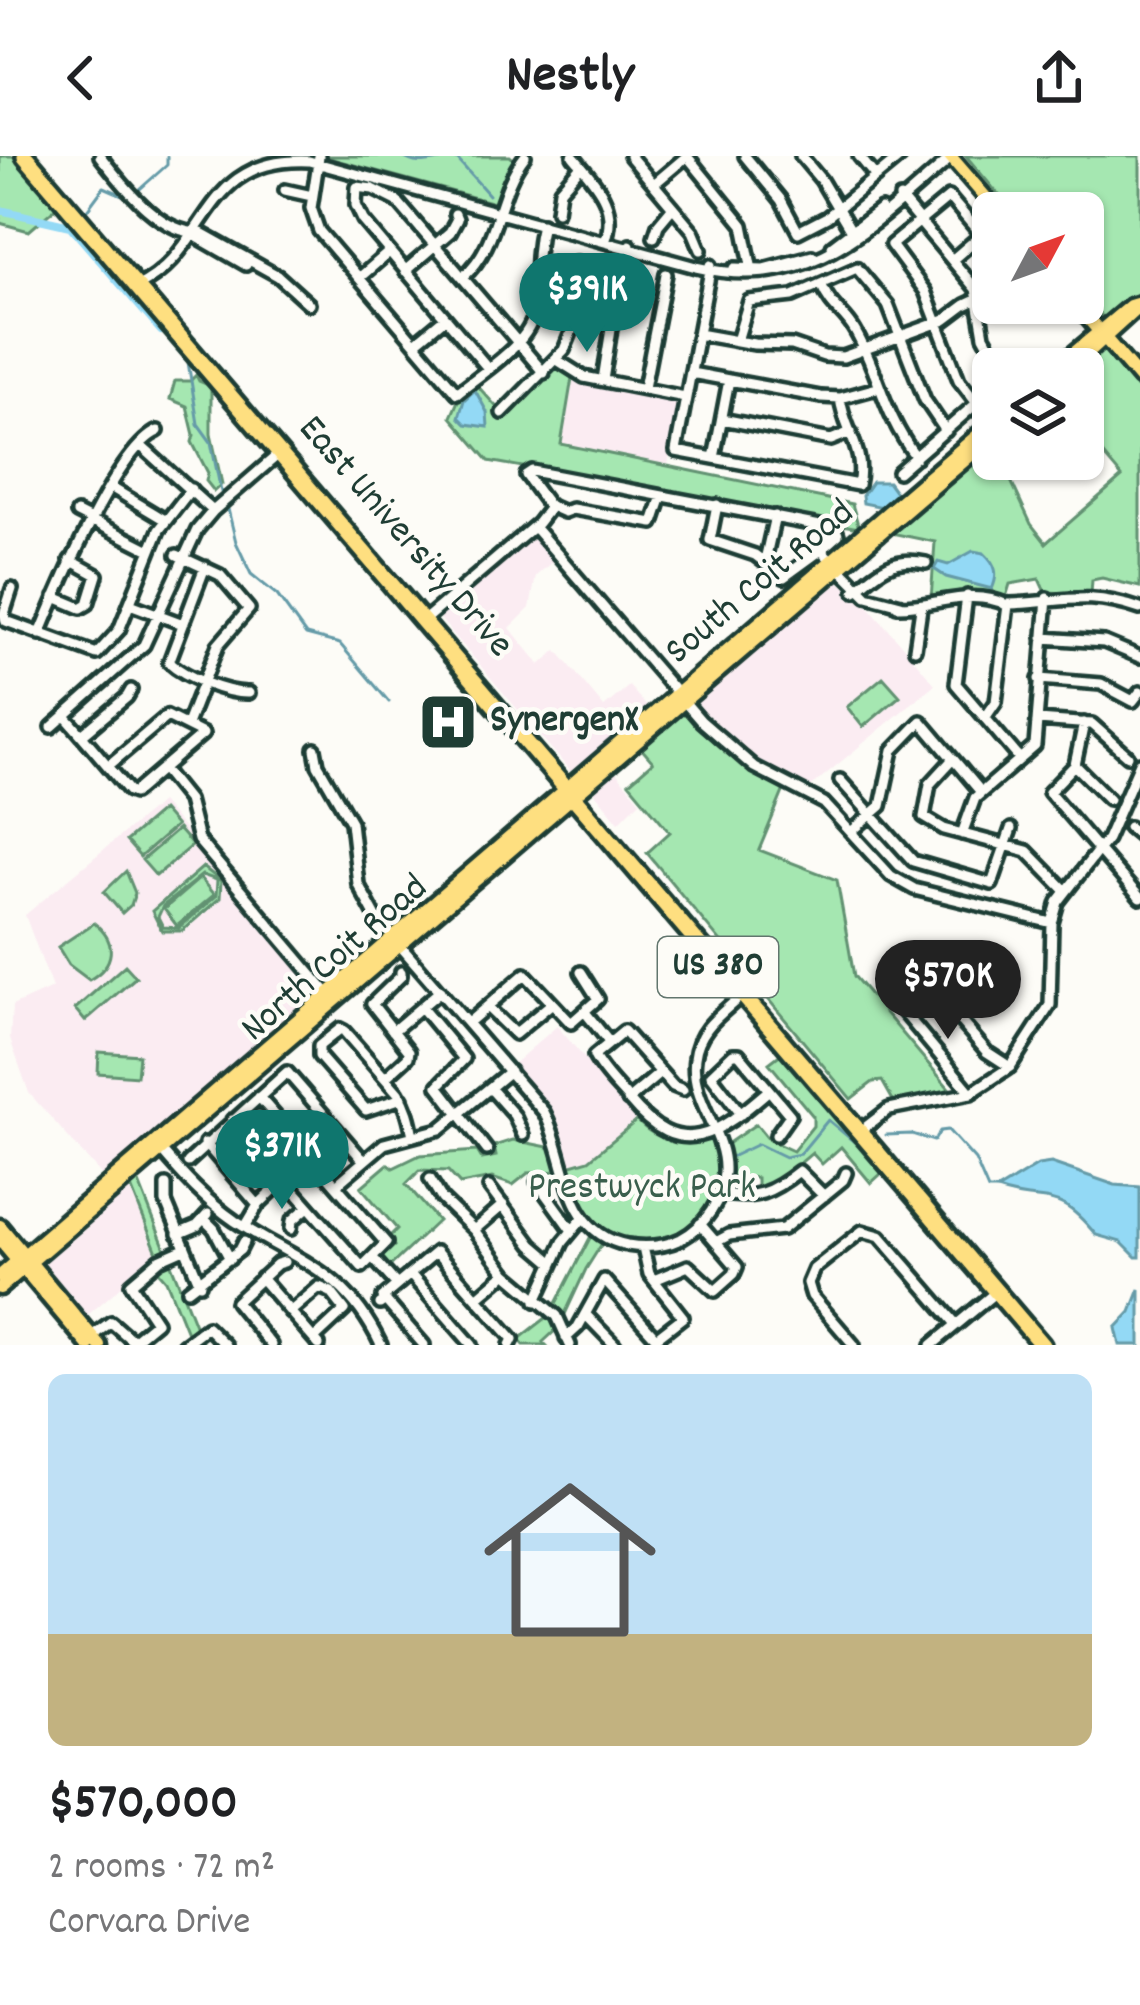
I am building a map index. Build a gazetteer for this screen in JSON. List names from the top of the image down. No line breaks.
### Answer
{"streets":{"highway":["East University Drive","US 380"],"main road":["South Coit Road","North Coit Road"]},"crossings":[["East University Drive","US 380"],["South Coit Road","North Coit Road"],["South Coit Road","US 380"],["North Coit Road","US 380"]],"parks":["Prestwyck Park"],"places":{"hospital":["SynergenX"]},"north":"top right","page":{"header":"Nestly","price":["$391K","$570K","$371K"],"list":[{"name":"$570,000","note":"2 rooms · 72 m² · Corvara Drive"}]}}
